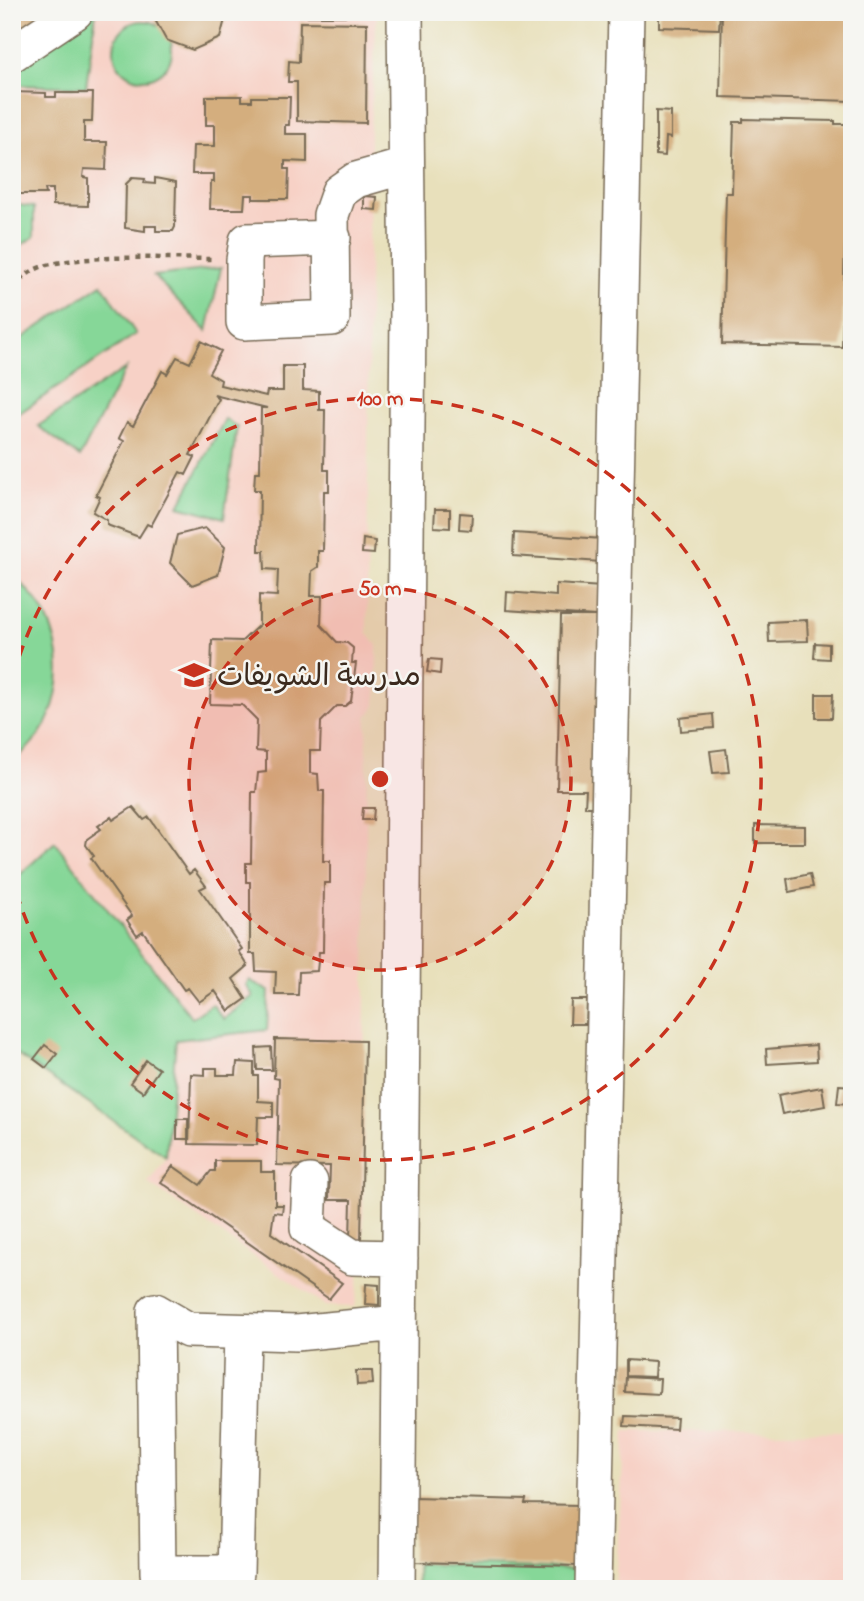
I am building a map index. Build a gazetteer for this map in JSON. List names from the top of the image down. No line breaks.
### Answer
{"places":{"school or university":["مدرسة الشويفات"]},"rings":["100 m","50 m"]}
